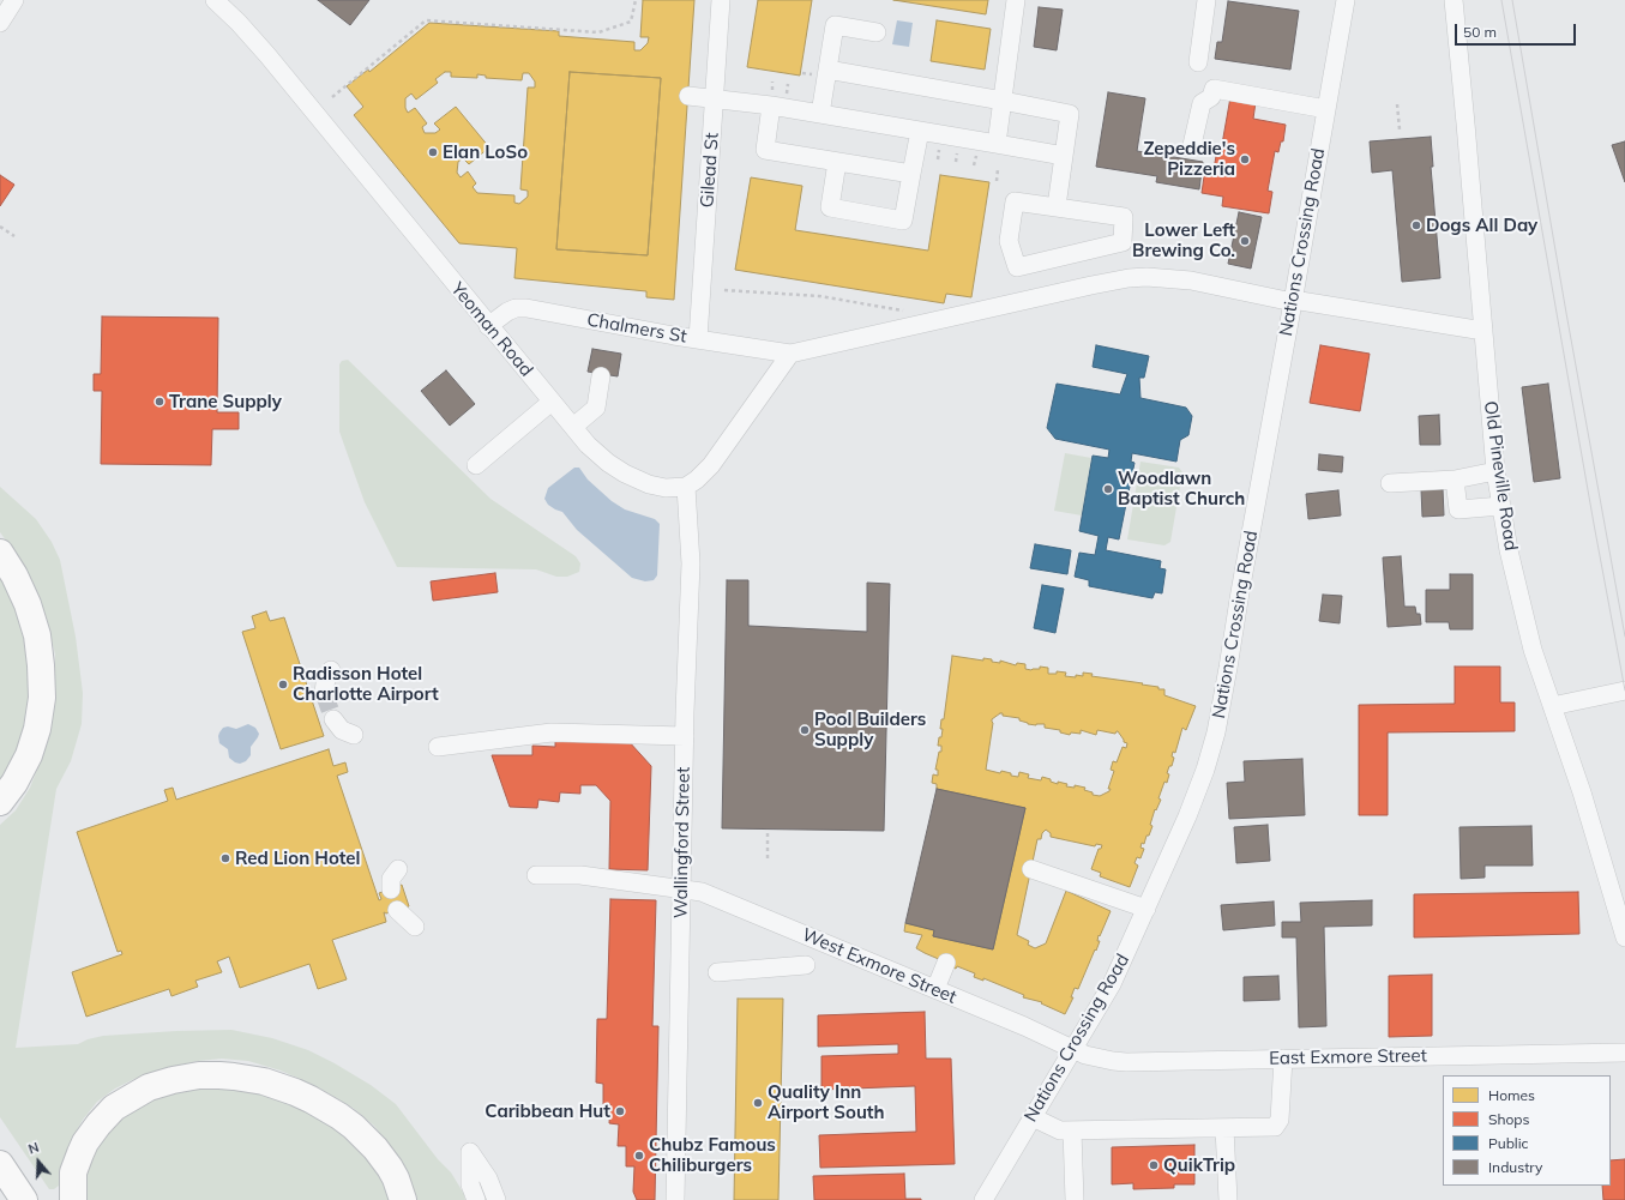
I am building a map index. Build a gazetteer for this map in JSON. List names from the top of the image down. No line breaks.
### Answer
{"streets":{"street":["Gilead St","Nations Crossing Road","Chalmers St","Yeoman Road","Old Pineville Road","Wallingford Street","West Exmore Street","East Exmore Street"]},"crossings":[["Gilead St","Chalmers St"],["Nations Crossing Road","West Exmore Street"],["Nations Crossing Road","East Exmore Street"],["Chalmers St","Yeoman Road"],["Yeoman Road","Wallingford Street"],["Wallingford Street","West Exmore Street"],["West Exmore Street","East Exmore Street"]],"places":["Elan LoSo","Zepeddie's Pizzeria","Dogs All Day","Lower Left Brewing Co.","Trane Supply","Woodlawn Baptist Church","Radisson Hotel Charlotte Airport","Pool Builders Supply","Red Lion Hotel","Quality Inn Airport South","Caribbean Hut","Chubz Famous Chiliburgers","QuikTrip"],"legend":["Homes","Shops","Public","Industry"],"scale_bar":"50 m","north":"top"}
